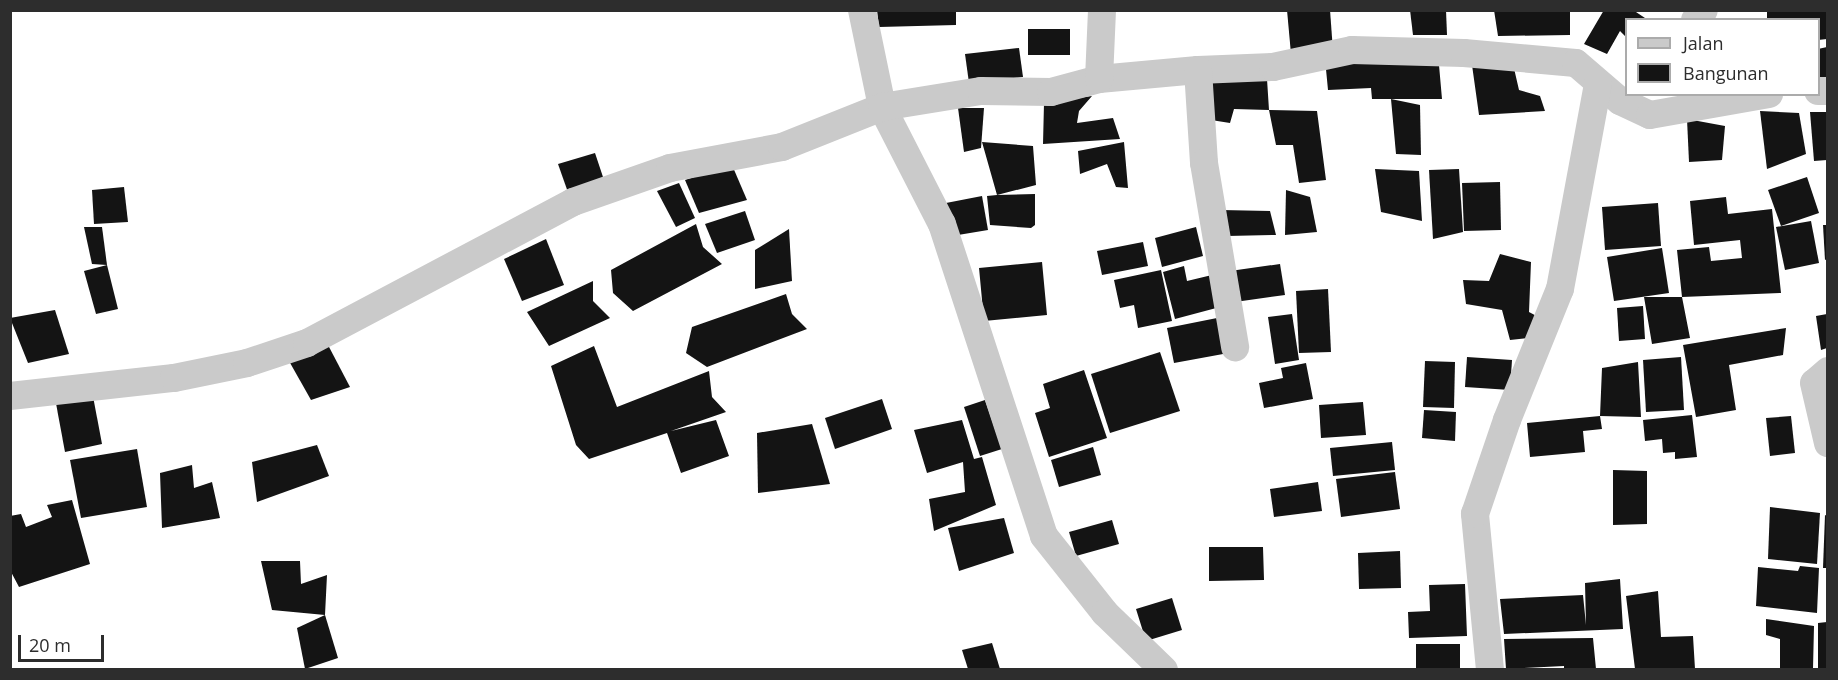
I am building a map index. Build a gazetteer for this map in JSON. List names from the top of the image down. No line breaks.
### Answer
{"legend":["Jalan","Bangunan"],"scale_bar":"20 m"}
